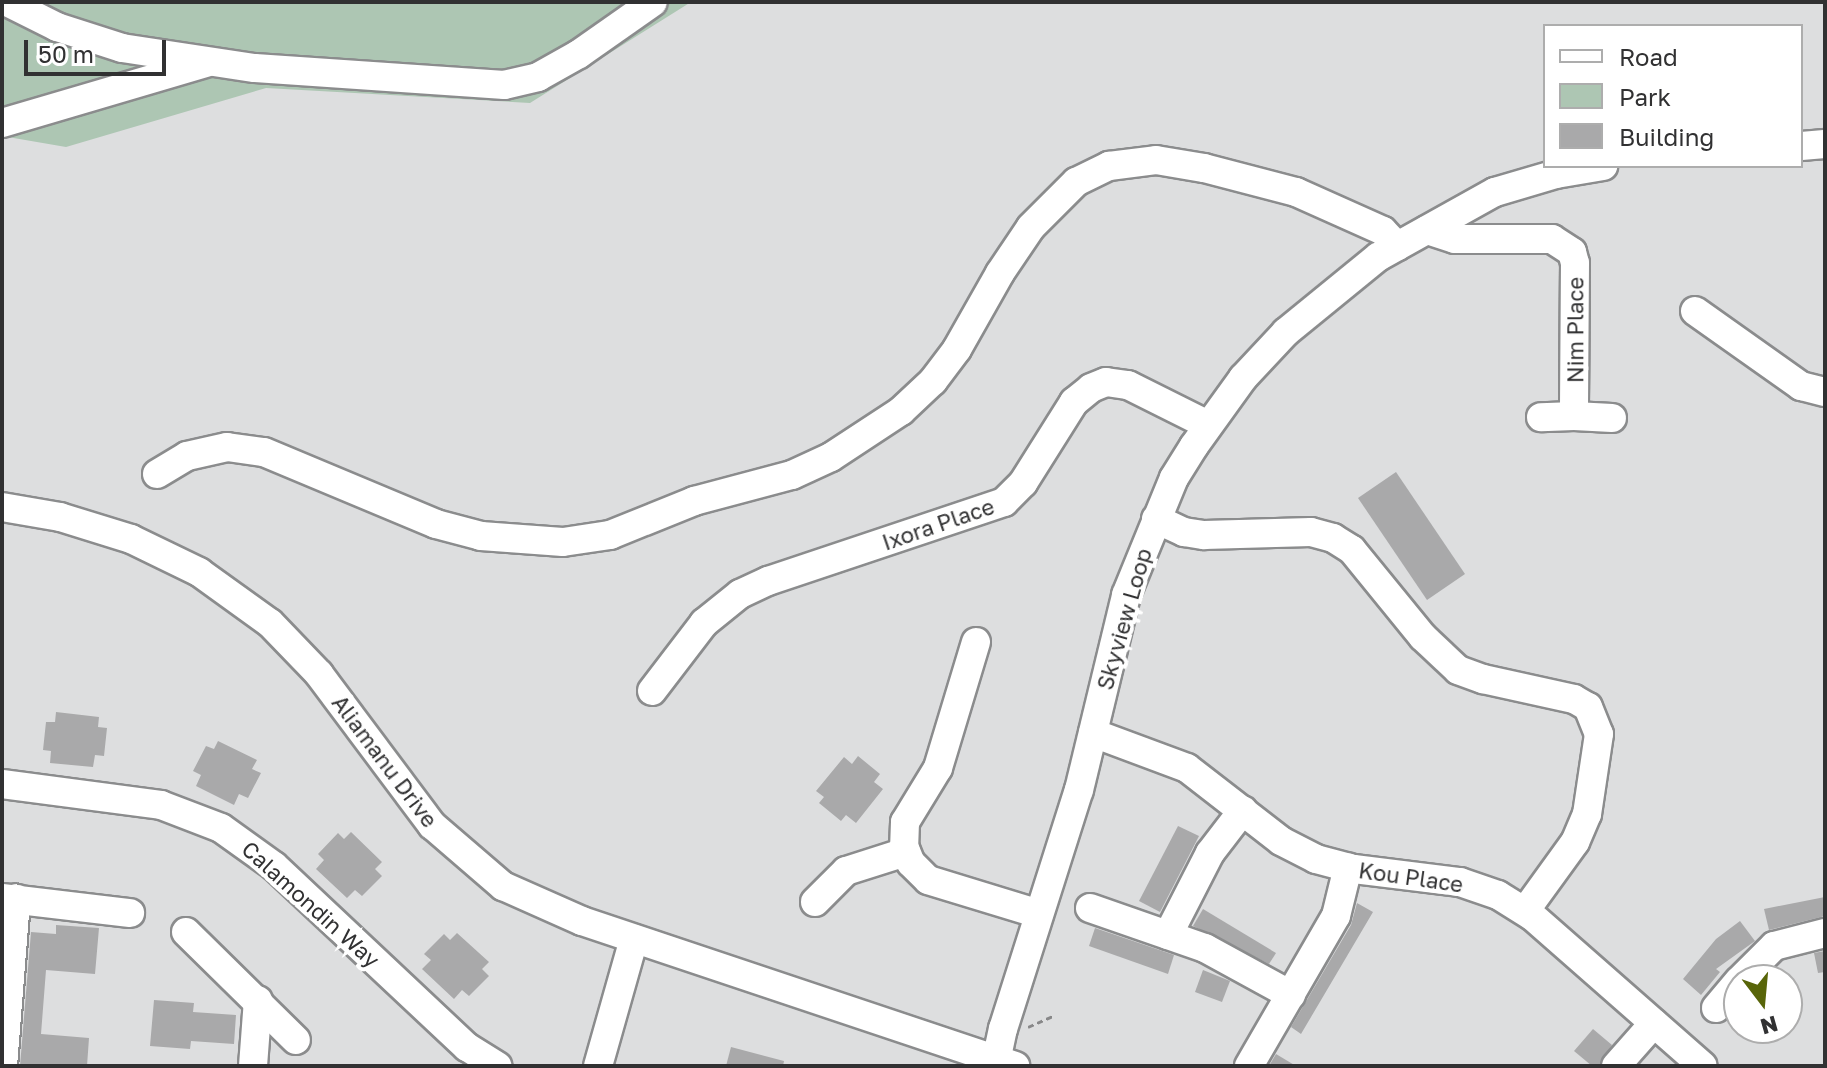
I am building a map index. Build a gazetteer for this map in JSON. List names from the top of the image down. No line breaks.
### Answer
{"streets":{"street":["Nim Place","Ixora Place","Skyview Loop","Aliamanu Drive","Kou Place","Calamondin Way"]},"crossings":[["Nim Place","Skyview Loop"],["Ixora Place","Skyview Loop"],["Skyview Loop","Aliamanu Drive"],["Skyview Loop","Kou Place"]],"legend":["Road","Park","Building"],"scale_bar":"50 m","north":"bottom"}
